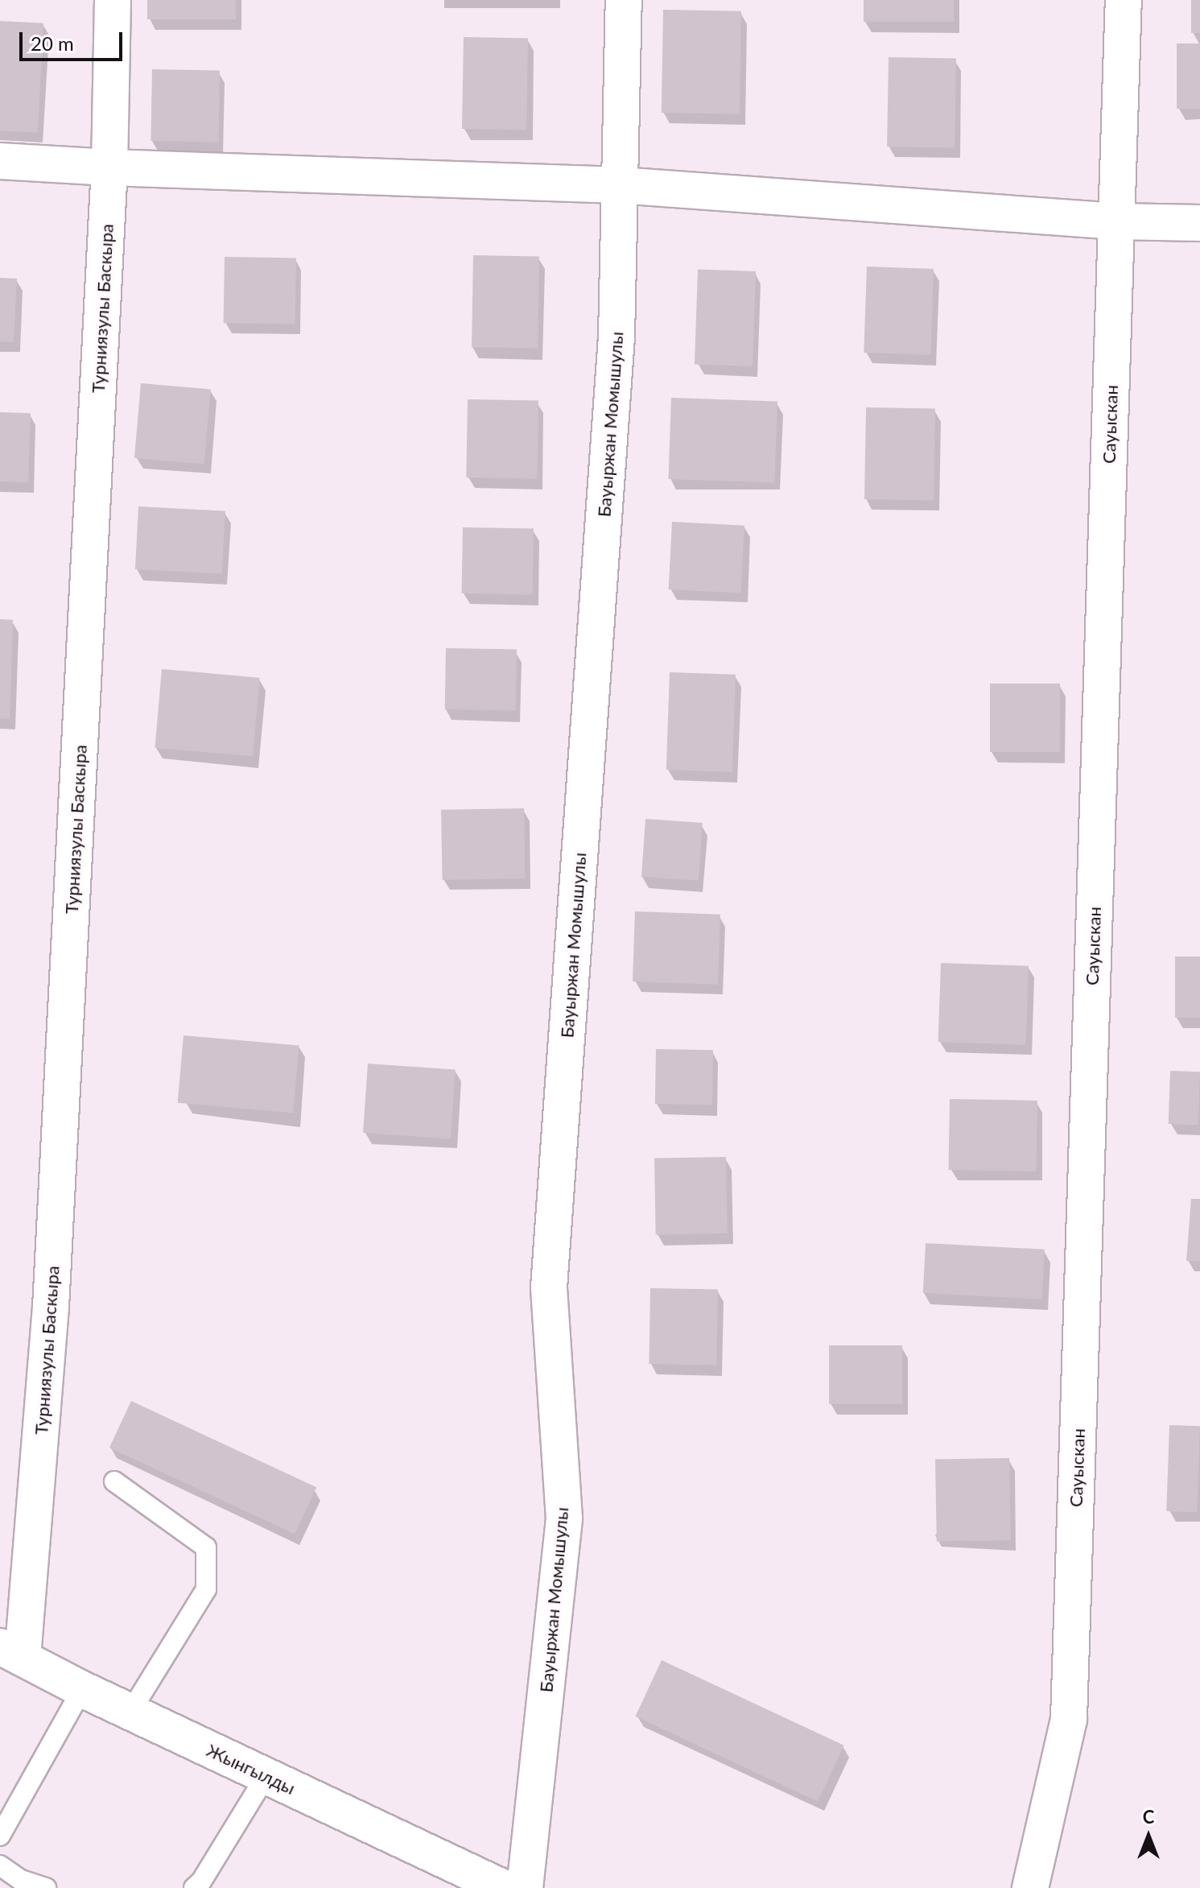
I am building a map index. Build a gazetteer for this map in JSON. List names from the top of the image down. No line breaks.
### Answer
{"streets":{"street":["Турниязулы Баскыра","Бауыржан Момышулы","Сауыскан","Жынгылды"]},"crossings":[["Турниязулы Баскыра","Жынгылды"]],"scale_bar":"20 m","north":"top"}
